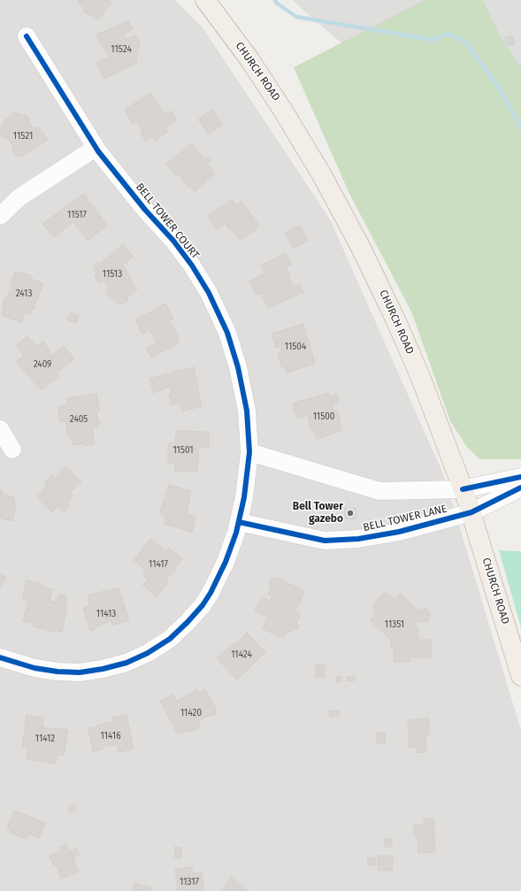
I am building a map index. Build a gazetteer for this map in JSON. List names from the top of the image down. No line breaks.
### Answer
{"streets":{"main road":["CHURCH ROAD"],"street":["BELL TOWER COURT","BELL TOWER LANE"]},"crossings":[["CHURCH ROAD","BELL TOWER LANE"],["BELL TOWER COURT","BELL TOWER LANE"]],"places":["Bell Tower gazebo"],"house_numbers":["11524","11521","11517","11513","2413","11504","2409","11500","2405","11501","11417","11413","11351","11424","11420","11416","11412","11317"]}
